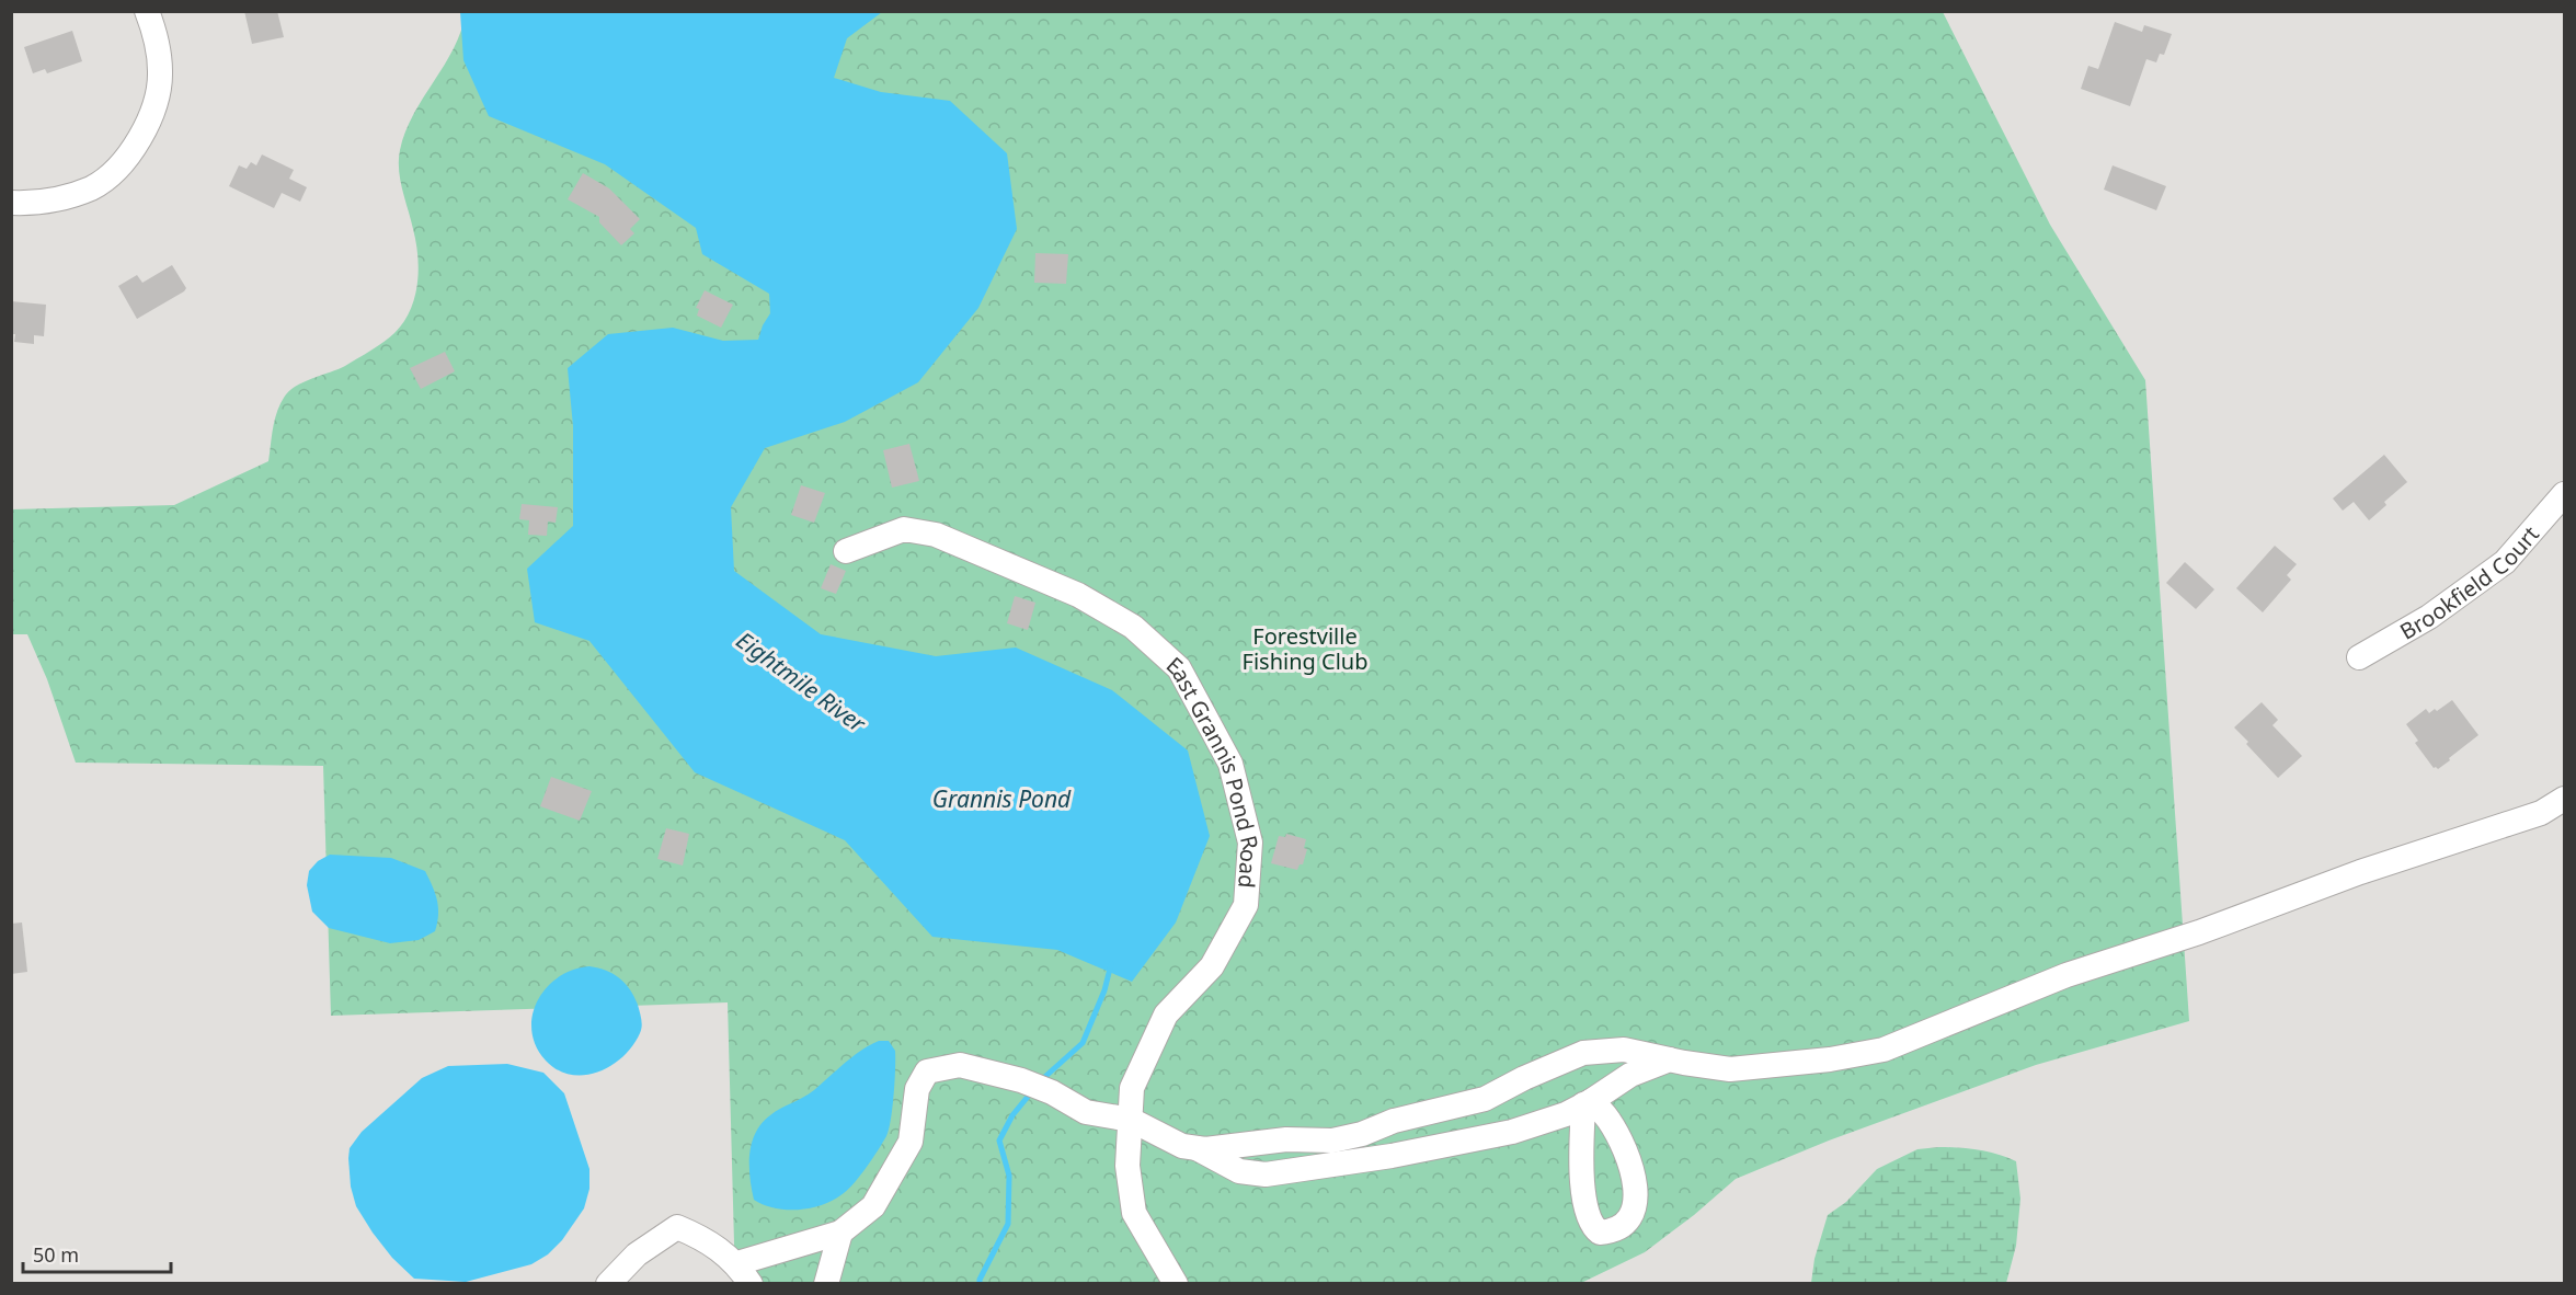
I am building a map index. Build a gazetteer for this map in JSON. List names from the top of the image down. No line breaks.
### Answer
{"streets":{"street":["Brookfield Court","East Grannis Pond Road"]},"water":["Eightmile River","Grannis Pond"],"parks":["Forestville Fishing Club"],"scale_bar":"50 m"}
